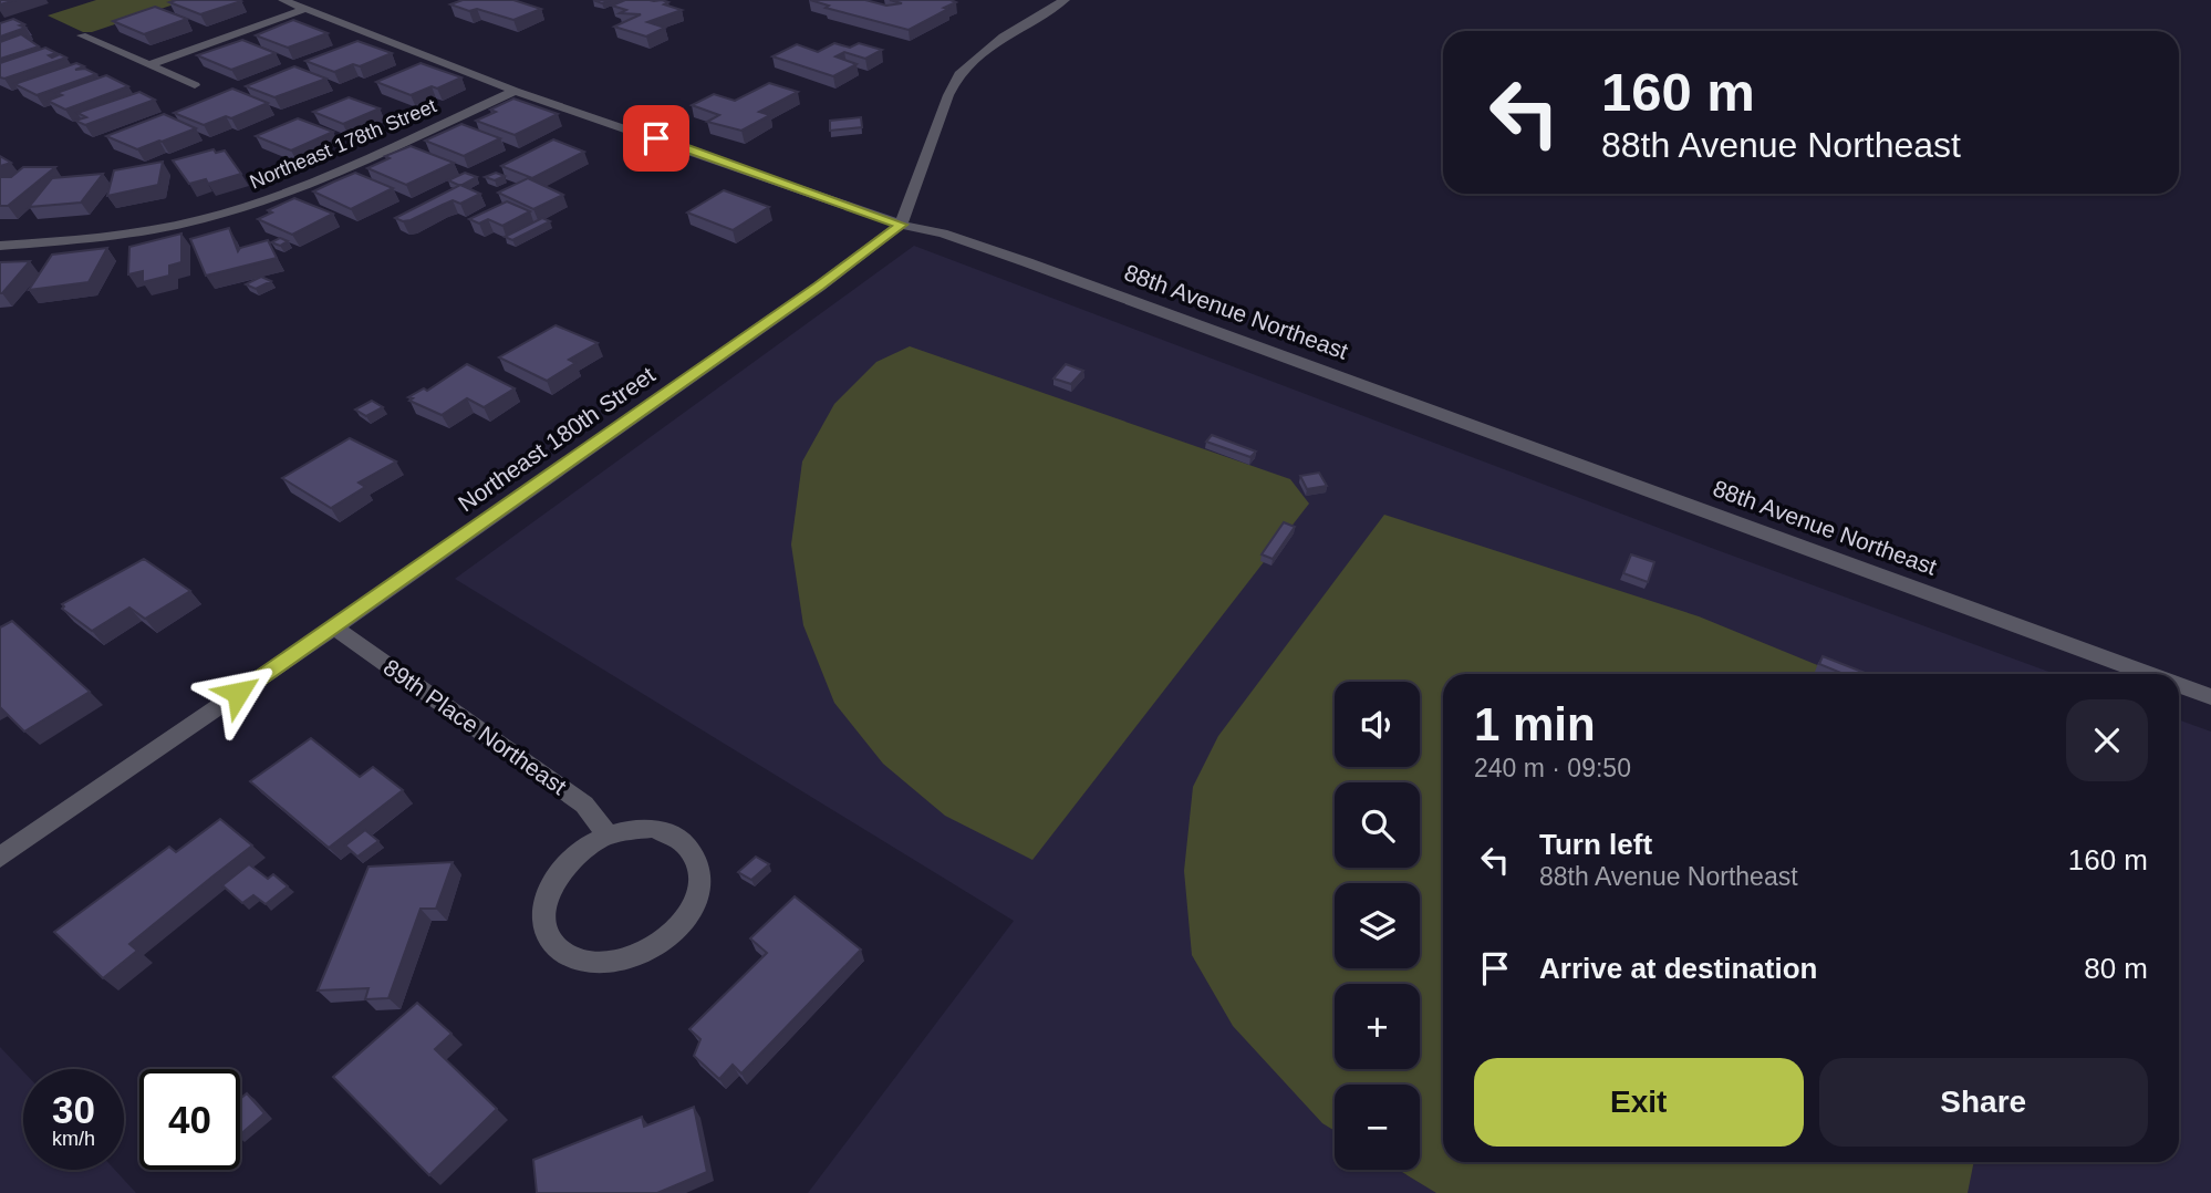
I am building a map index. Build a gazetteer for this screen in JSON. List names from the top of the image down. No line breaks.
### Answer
{"streets":{"street":["Northeast 178th Street","88th Avenue Northeast","Northeast 180th Street","89th Place Northeast"]},"crossings":[["Northeast 178th Street","88th Avenue Northeast"],["88th Avenue Northeast","Northeast 180th Street"],["Northeast 180th Street","89th Place Northeast"]],"page":{"turn":["160 m","88th Avenue Northeast"],"heading":["1 min","240 m · 09:50"],"map_buttons":["+","−"],"list":[{"name":"Turn left","note":"88th Avenue Northeast","value":"160 m"},{"name":"Arrive at destination","value":"80 m"}],"buttons":["Exit","Share"],"speed":"30 km/h","limit":"40"}}
